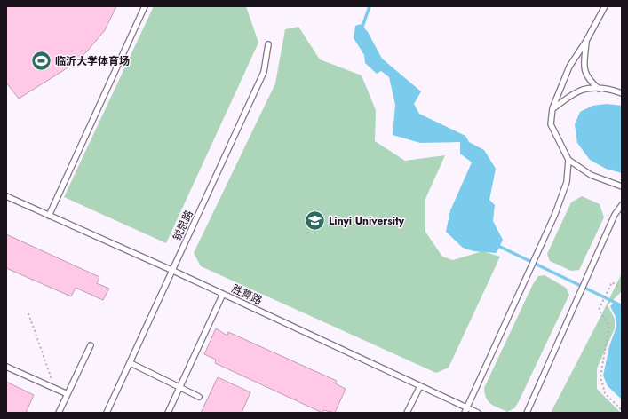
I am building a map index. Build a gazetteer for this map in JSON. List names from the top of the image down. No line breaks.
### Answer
{"streets":{"lane":["锐思路","胜算路"]},"crossings":[["锐思路","胜算路"]],"places":{"sports":["临沂大学体育场"],"school or university":["Linyi University"]}}
